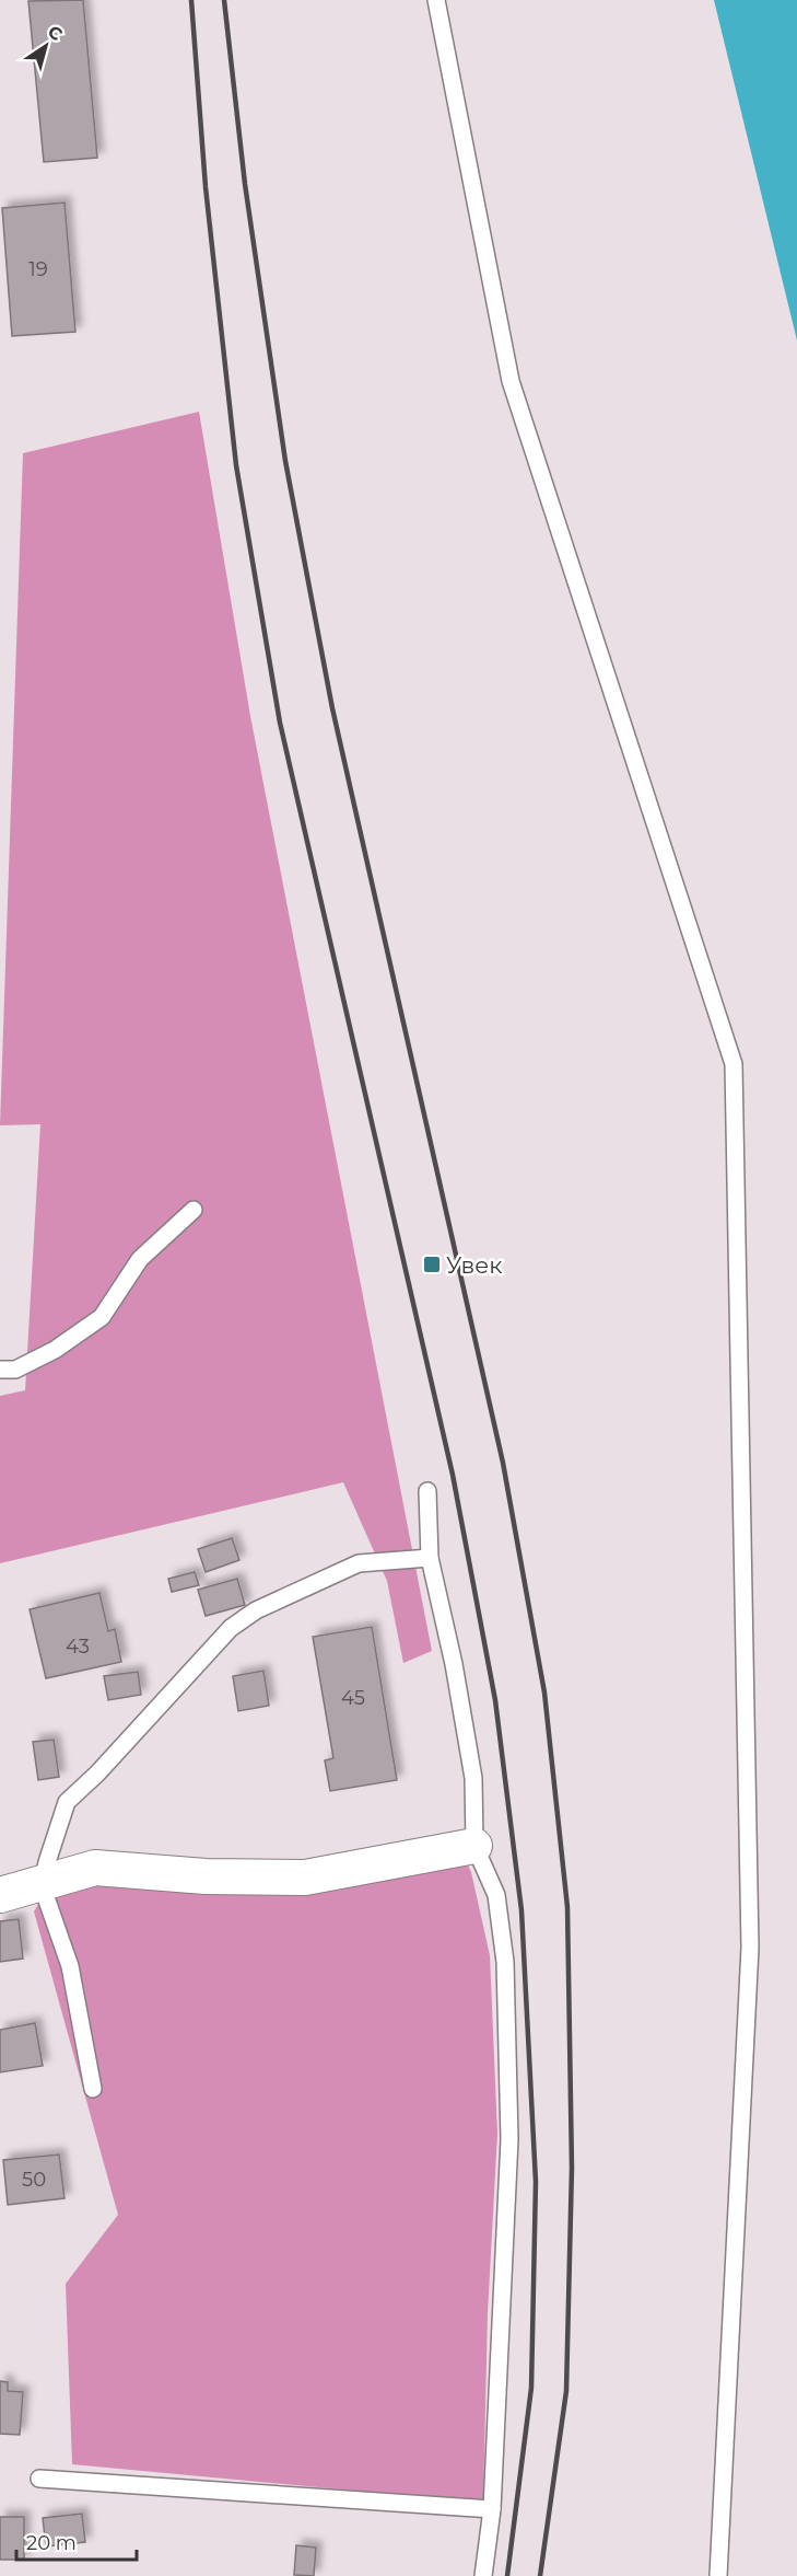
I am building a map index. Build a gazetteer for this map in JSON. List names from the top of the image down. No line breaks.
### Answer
{"places":{"transit":["Увек"]},"house_numbers":["19","43","45","50"],"scale_bar":"20 m","north":"top right"}
